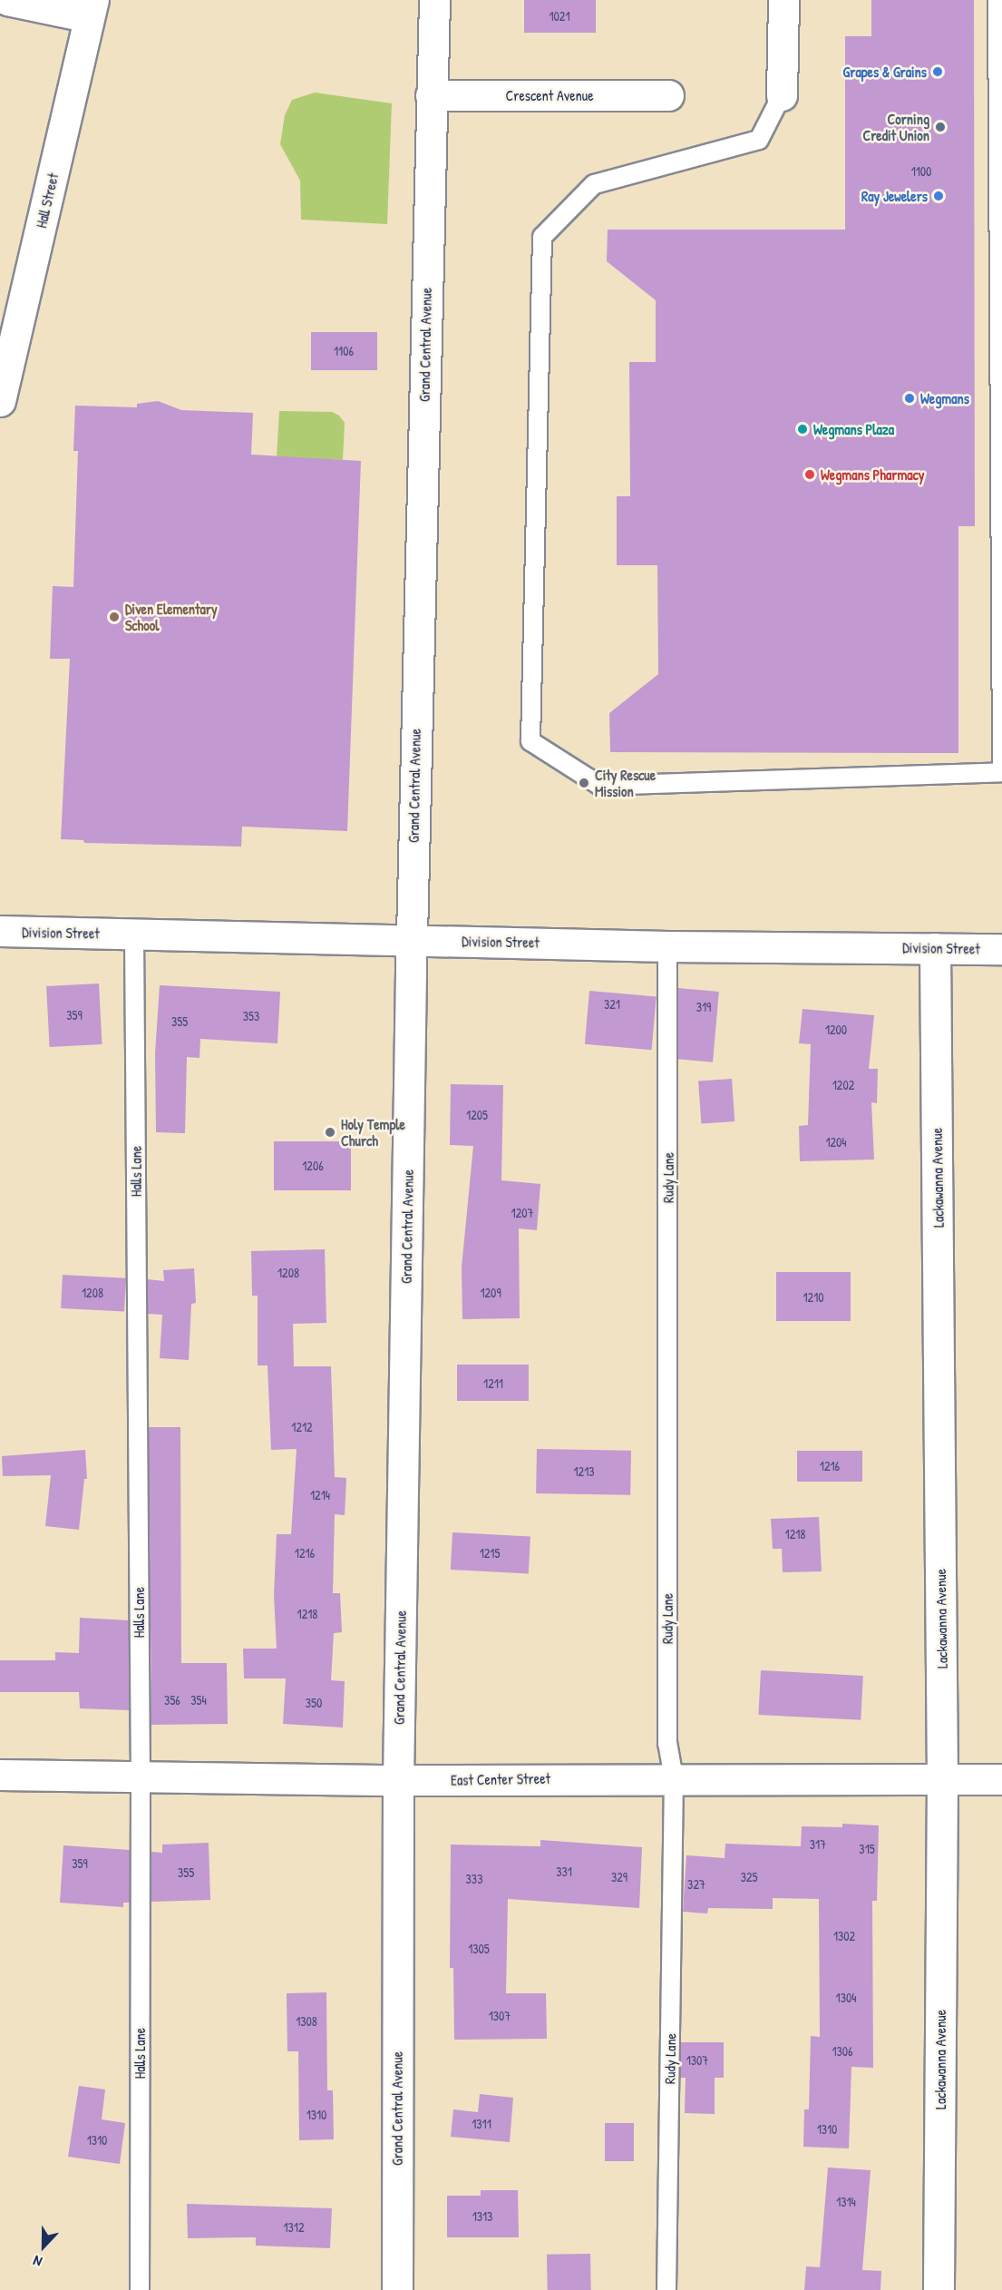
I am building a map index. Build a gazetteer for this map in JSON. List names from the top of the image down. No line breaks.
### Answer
{"streets":{"street":["Crescent Avenue","Hall Street","Grand Central Avenue","Division Street","Lackawanna Avenue","East Center Street"],"lane":["Halls Lane","Rudy Lane"]},"crossings":[["Crescent Avenue","Grand Central Avenue"],["Grand Central Avenue","Division Street"],["Grand Central Avenue","East Center Street"],["Division Street","Halls Lane"],["Division Street","Rudy Lane"],["Division Street","Lackawanna Avenue"],["Halls Lane","East Center Street"],["Rudy Lane","East Center Street"],["Lackawanna Avenue","East Center Street"]],"places":["Grapes & Grains","Corning Credit Union","Ray Jewelers","Wegmans","Wegmans Plaza","Wegmans Pharmacy","Diven Elementary School","City Rescue Mission","Holy Temple Church"],"house_numbers":["1021","1100","1106","321","319","359","353","355","1200","1202","1205","1204","1206","1207","1208","1208","1209","1210","1211","1212","1216","1213","1214","1218","1216","1215","1218","356","354","350","317","315","359","331","355","329","325","333","327","1302","1305","1304","1307","1308","1306","1307","1310","1311","1310","1310","1314","1313","1312"],"north":"bottom"}
